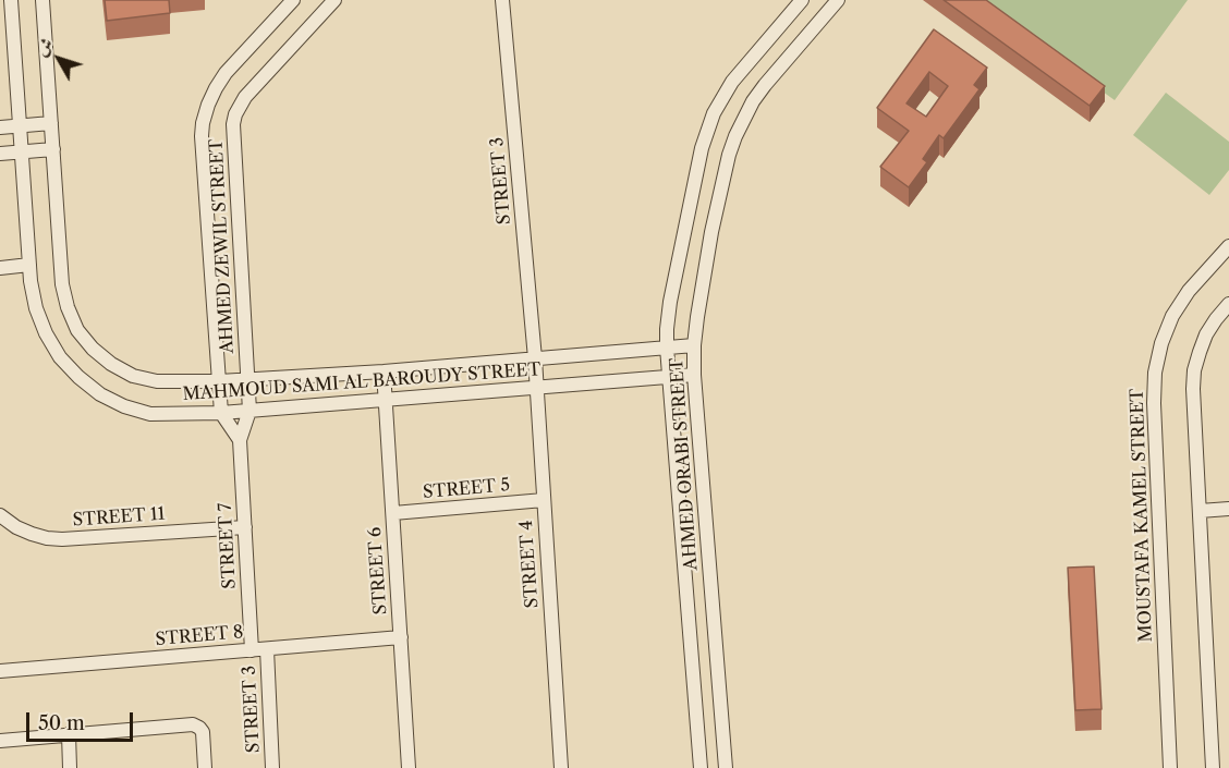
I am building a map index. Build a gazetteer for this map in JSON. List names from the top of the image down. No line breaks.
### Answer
{"streets":{"street":["STREET 3","AHMED ZEWIL STREET","MAHMOUD SAMI AL BAROUDY STREET","AHMED ORABI STREET","STREET 5","MOUSTAFA KAMEL STREET","STREET 11","STREET 7","STREET 4","STREET 6","STREET 8"]},"crossings":[["STREET 3","MAHMOUD SAMI AL BAROUDY STREET"],["STREET 3","STREET 4"],["STREET 3","STREET 8"],["AHMED ZEWIL STREET","MAHMOUD SAMI AL BAROUDY STREET"],["AHMED ZEWIL STREET","STREET 7"],["MAHMOUD SAMI AL BAROUDY STREET","AHMED ORABI STREET"],["MAHMOUD SAMI AL BAROUDY STREET","STREET 4"],["MAHMOUD SAMI AL BAROUDY STREET","STREET 6"],["STREET 5","STREET 4"],["STREET 5","STREET 6"],["STREET 11","STREET 7"],["STREET 7","STREET 8"],["STREET 6","STREET 8"]],"scale_bar":"50 m","north":"top left"}
